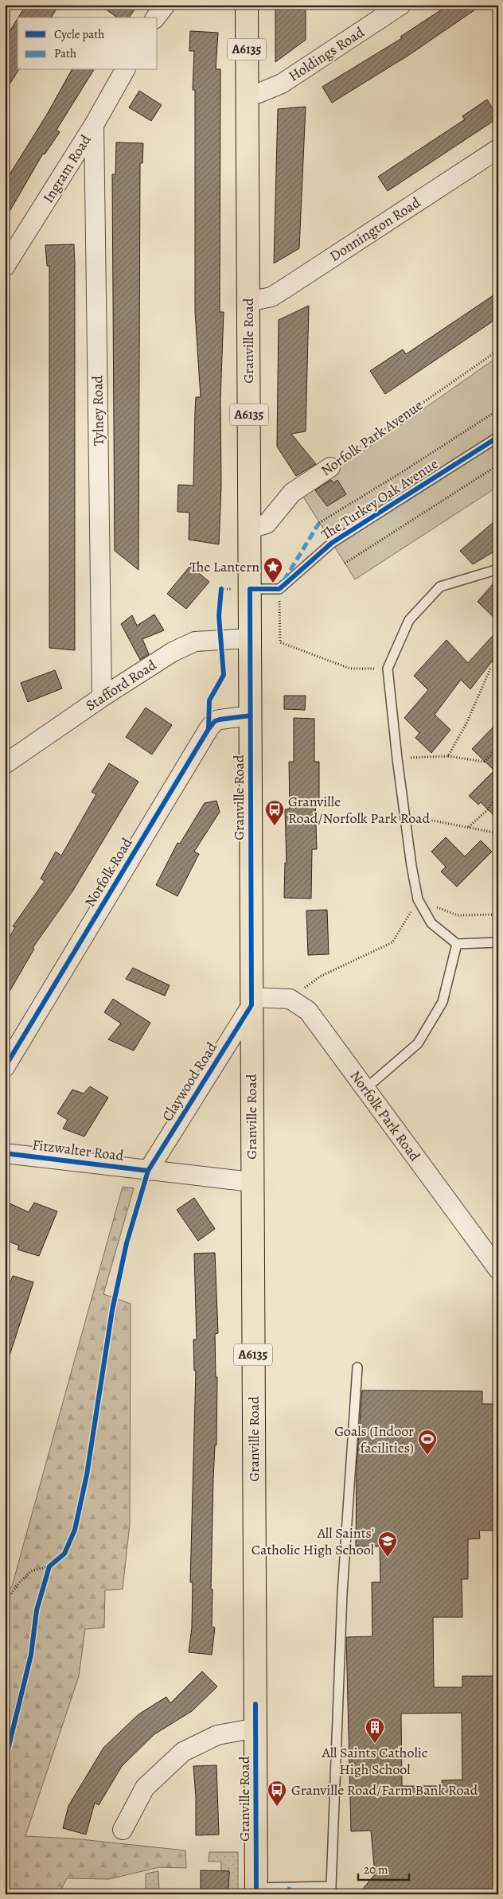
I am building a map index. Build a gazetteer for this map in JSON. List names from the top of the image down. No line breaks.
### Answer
{"streets":{"main road":["A6135","Granville Road"],"street":["Holdings Road","Ingram Road","Donnington Road","Tylney Road","Norfolk Park Avenue","Stafford Road","Norfolk Road","Claywood Road","Norfolk Park Road","Fitzwalter Road"],"lane":["The Turkey Oak Avenue"]},"crossings":[["Holdings Road","Granville Road"],["Ingram Road","Tylney Road"],["Donnington Road","Granville Road"],["Granville Road","Norfolk Park Avenue"],["Granville Road","Stafford Road"],["Granville Road","Norfolk Road"],["Granville Road","Claywood Road"],["Granville Road","Fitzwalter Road"],["Tylney Road","Stafford Road"],["Claywood Road","Fitzwalter Road"]],"places":{"place":["The Lantern"],"bus stop":["Granville Road/Norfolk Park Road","Granville Road/Farm Bank Road"],"sports":["Goals (Indoor facilities)"],"school or university":["All Saints' Catholic High School"],"building":["All Saints Catholic High School"]},"legend":["Cycle path","Path"],"scale_bar":"20 m"}
